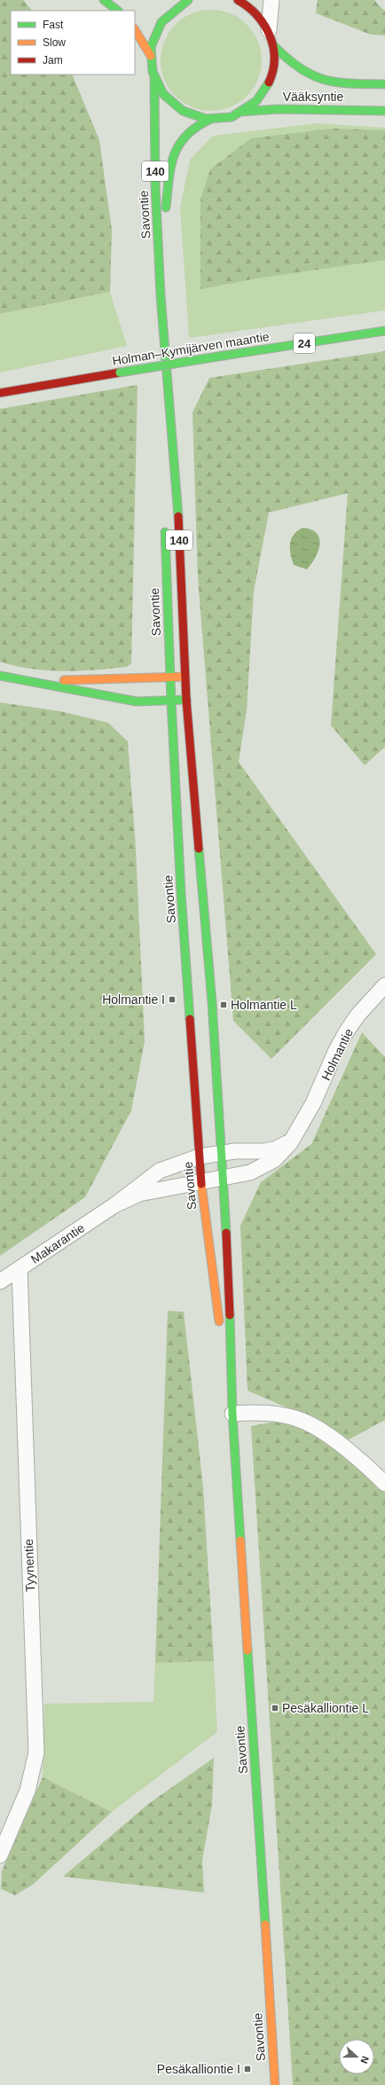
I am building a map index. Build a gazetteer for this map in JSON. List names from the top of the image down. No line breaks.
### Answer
{"streets":{"main road":["Vääksyntie","140","Savontie","24","Holman–Kymijärven maantie"],"street":["Holmantie","Makarantie","Tyynentie"]},"crossings":[["Vääksyntie","140"],["140","Savontie"],["Savontie","Holmantie"],["Savontie","Makarantie"],["Holmantie","Makarantie"],["Makarantie","Tyynentie"]],"places":{"transit":["Holmantie I","Holmantie L","Pesäkalliontie L","Pesäkalliontie I"]},"legend":["Fast","Slow","Jam"],"north":"right"}
